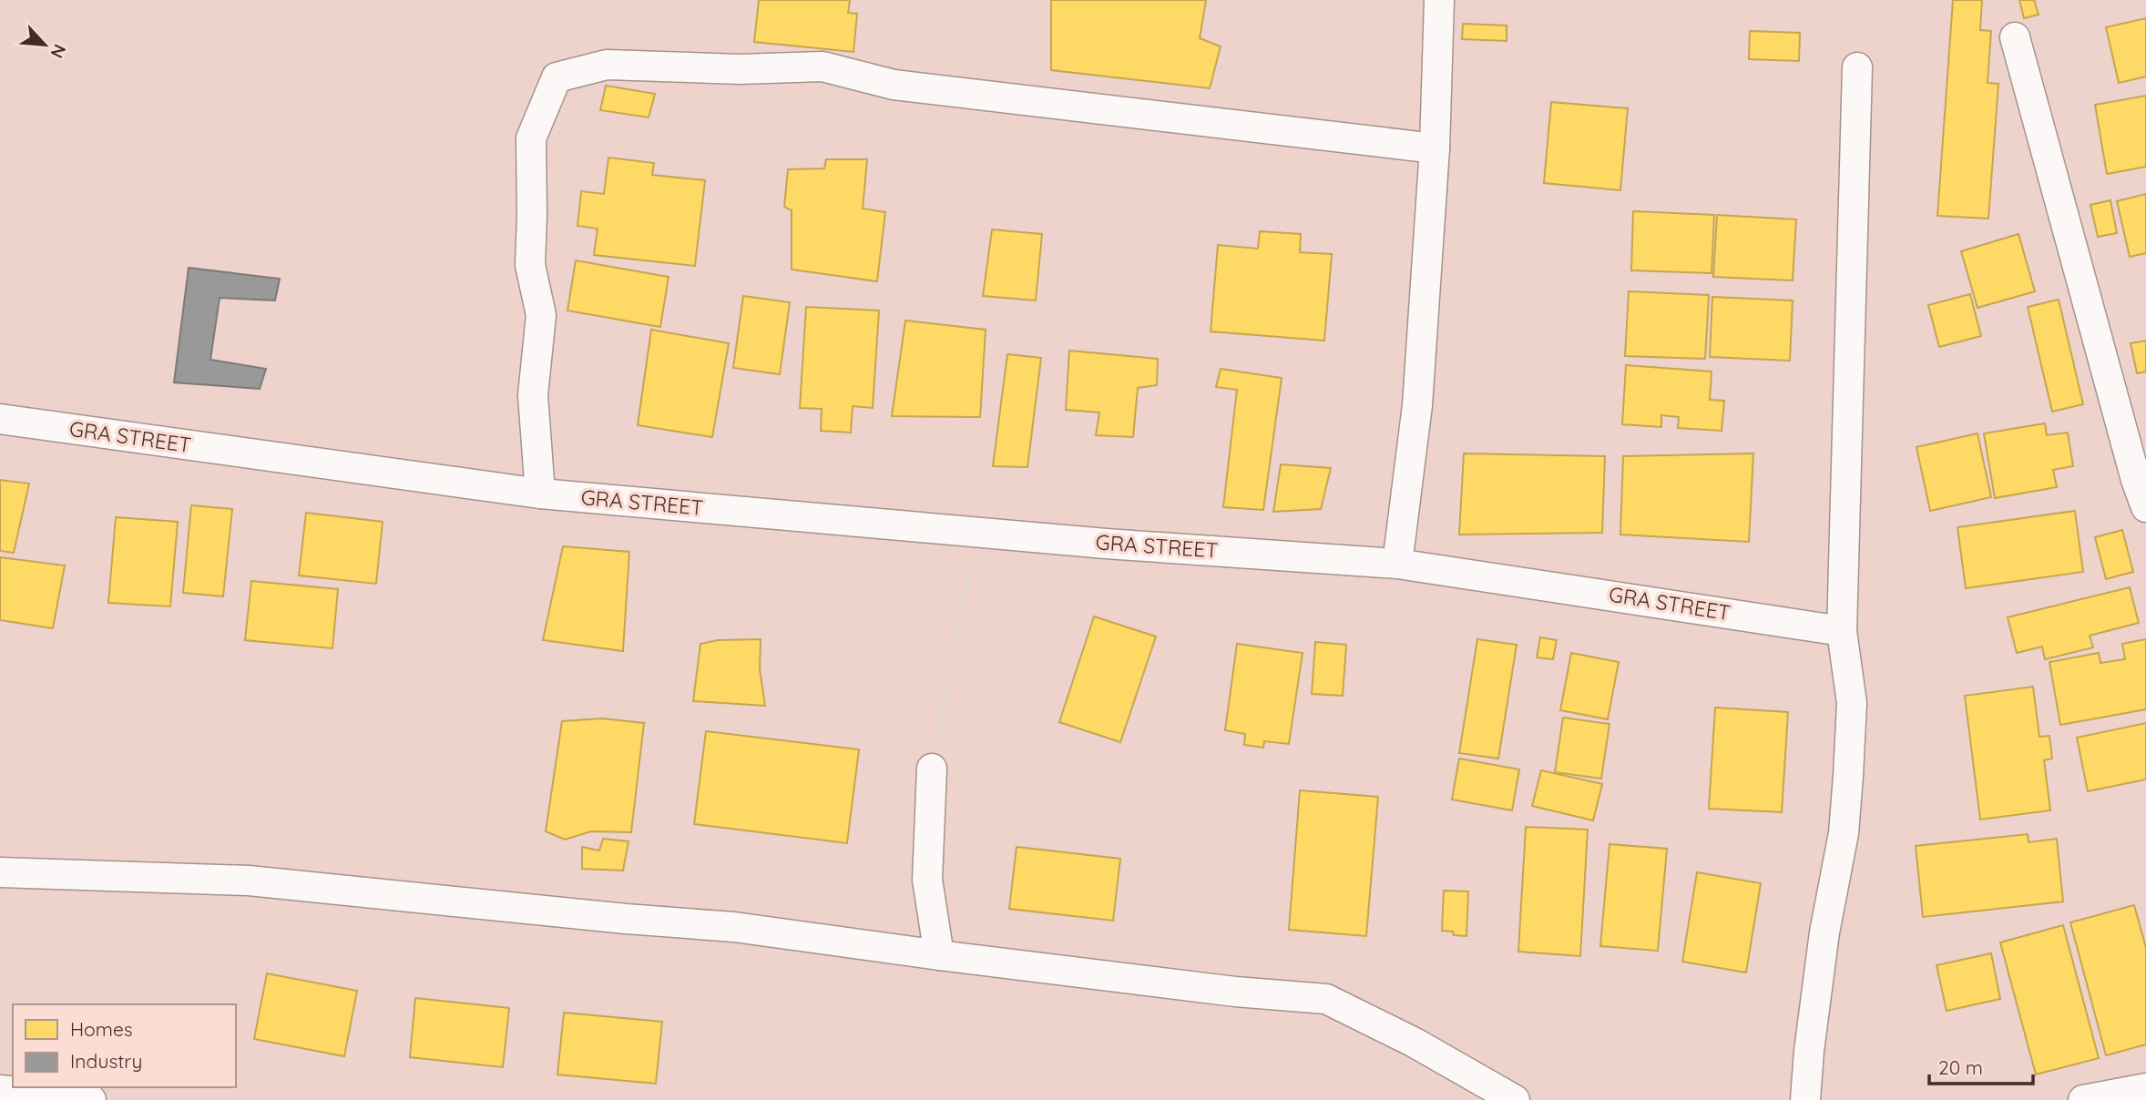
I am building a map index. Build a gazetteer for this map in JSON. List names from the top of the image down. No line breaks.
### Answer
{"streets":{"street":["GRA STREET"]},"legend":["Homes","Industry"],"scale_bar":"20 m","north":"bottom right"}
